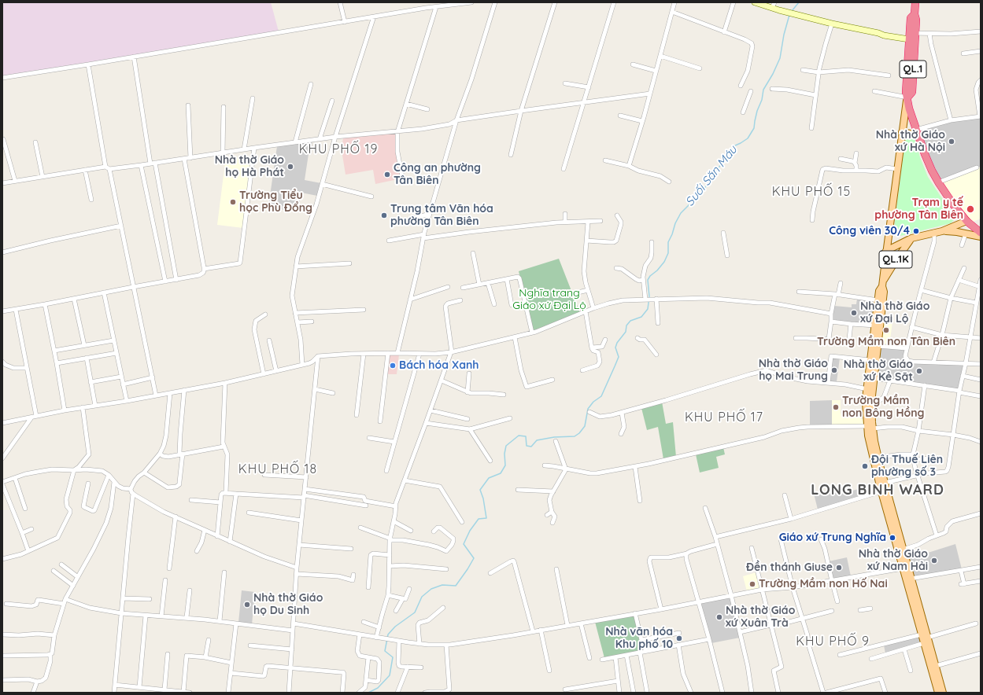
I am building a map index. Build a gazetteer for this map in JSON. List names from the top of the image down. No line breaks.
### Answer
{"streets":{"highway":["QL.1"],"main road":["QL.1K"]},"crossings":[["QL.1","QL.1K"]],"districts":["KHU PHỐ 19","KHU PHỐ 15","KHU PHỐ 17","KHU PHỐ 18","LONG BINH WARD","KHU PHỐ 9"],"water":["Suối Săn Máu"],"parks":["Nghĩa trang Giáo xứ Đại Lộ"],"places":["Nhà thờ Giáo xứ Hà Nội","Nhà thờ Giáo họ Hà Phát","Công an phường Tân Biên","Trường Tiểu học Phù Đổng","Trạm y tế phường Tân Biên","Trung tâm Văn hóa phường Tân Biên","Công viên 30/4","Nhà thờ Giáo xứ Đại Lộ","Trường Mầm non Tân Biên","Bách hóa Xanh","Nhà thờ Giáo họ Mai Trung","Nhà thờ Giáo xứ Kẻ Sặt","Trường Mầm non Bông Hồng","Đội Thuế Liên phường số 3","Giáo xứ Trung Nghĩa","Nhà thờ Giáo xứ Nam Hải","Đền thánh Giuse","Trường Mầm non Hố Nai","Nhà thờ Giáo họ Du Sinh","Nhà thờ Giáo xứ Xuân Trà","Nhà văn hóa Khu phố 10"]}
